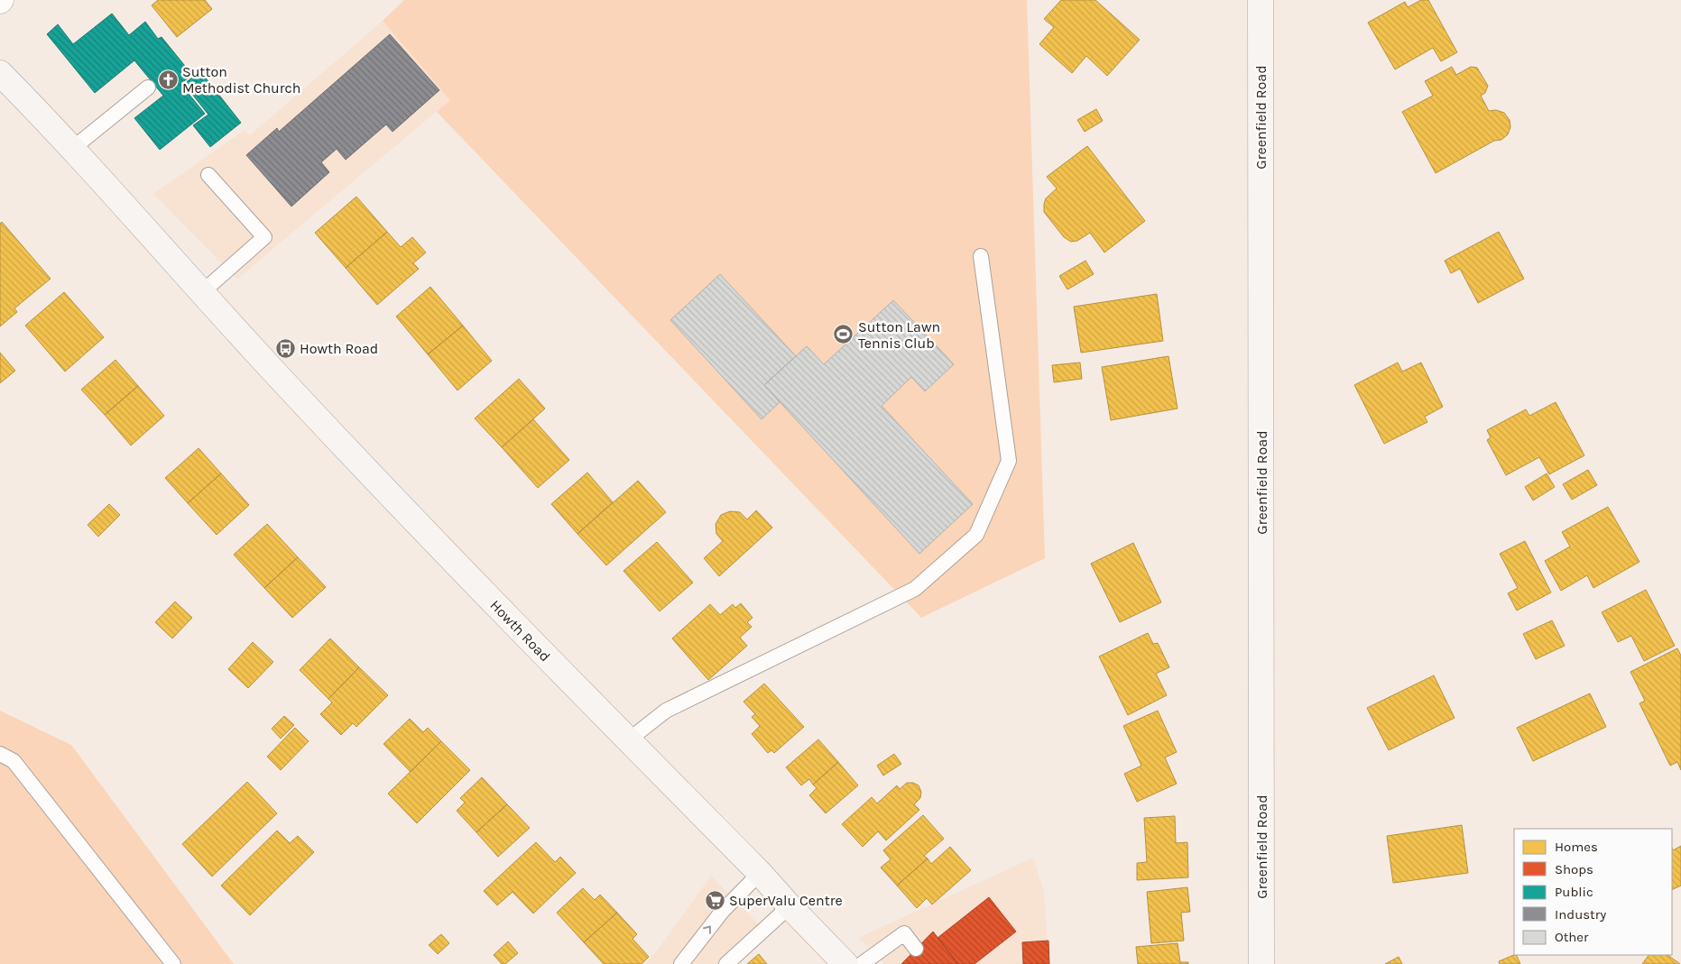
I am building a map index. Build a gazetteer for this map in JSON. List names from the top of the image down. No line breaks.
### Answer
{"streets":{"main road":["Greenfield Road","Howth Road"]},"places":{"church":["Sutton Methodist Church"],"sports":["Sutton Lawn Tennis Club"],"bus stop":["Howth Road"],"supermarket":["SuperValu Centre"]},"legend":["Homes","Shops","Public","Industry","Other"]}
